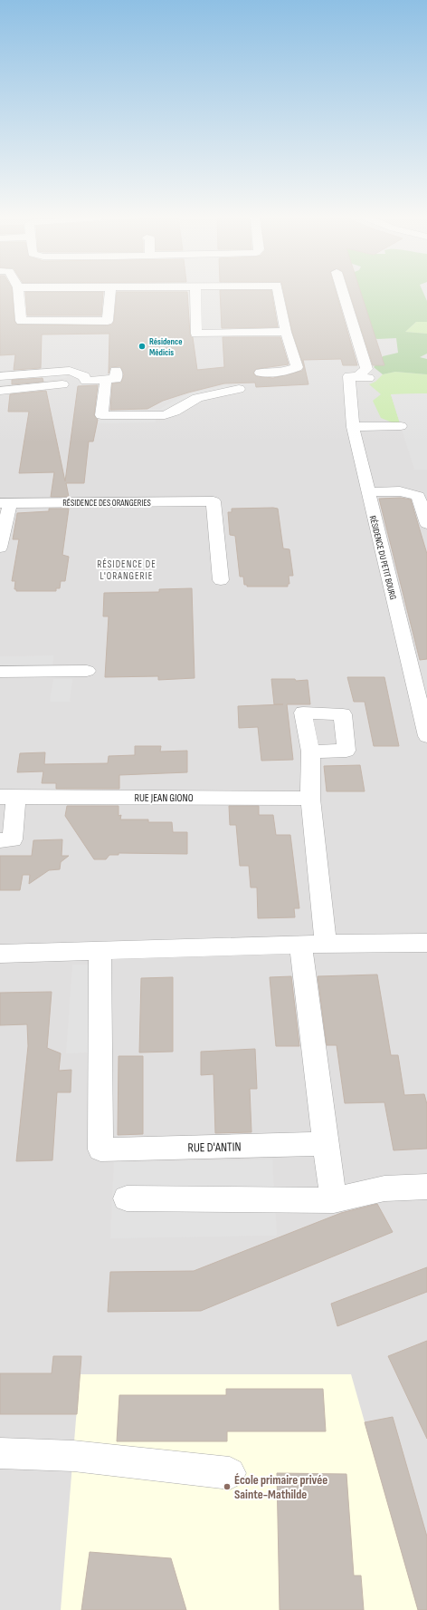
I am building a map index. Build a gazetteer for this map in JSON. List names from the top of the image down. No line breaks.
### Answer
{"streets":{"street":["RÉSIDENCE DES ORANGERIES","RÉSIDENCE DU PETIT BOURG","RUE JEAN GIONO","RUE D'ANTIN"]},"districts":["RÉSIDENCE DE L'ORANGERIE"],"places":["Résidence Médicis","École primaire privée Sainte-Mathilde"]}
